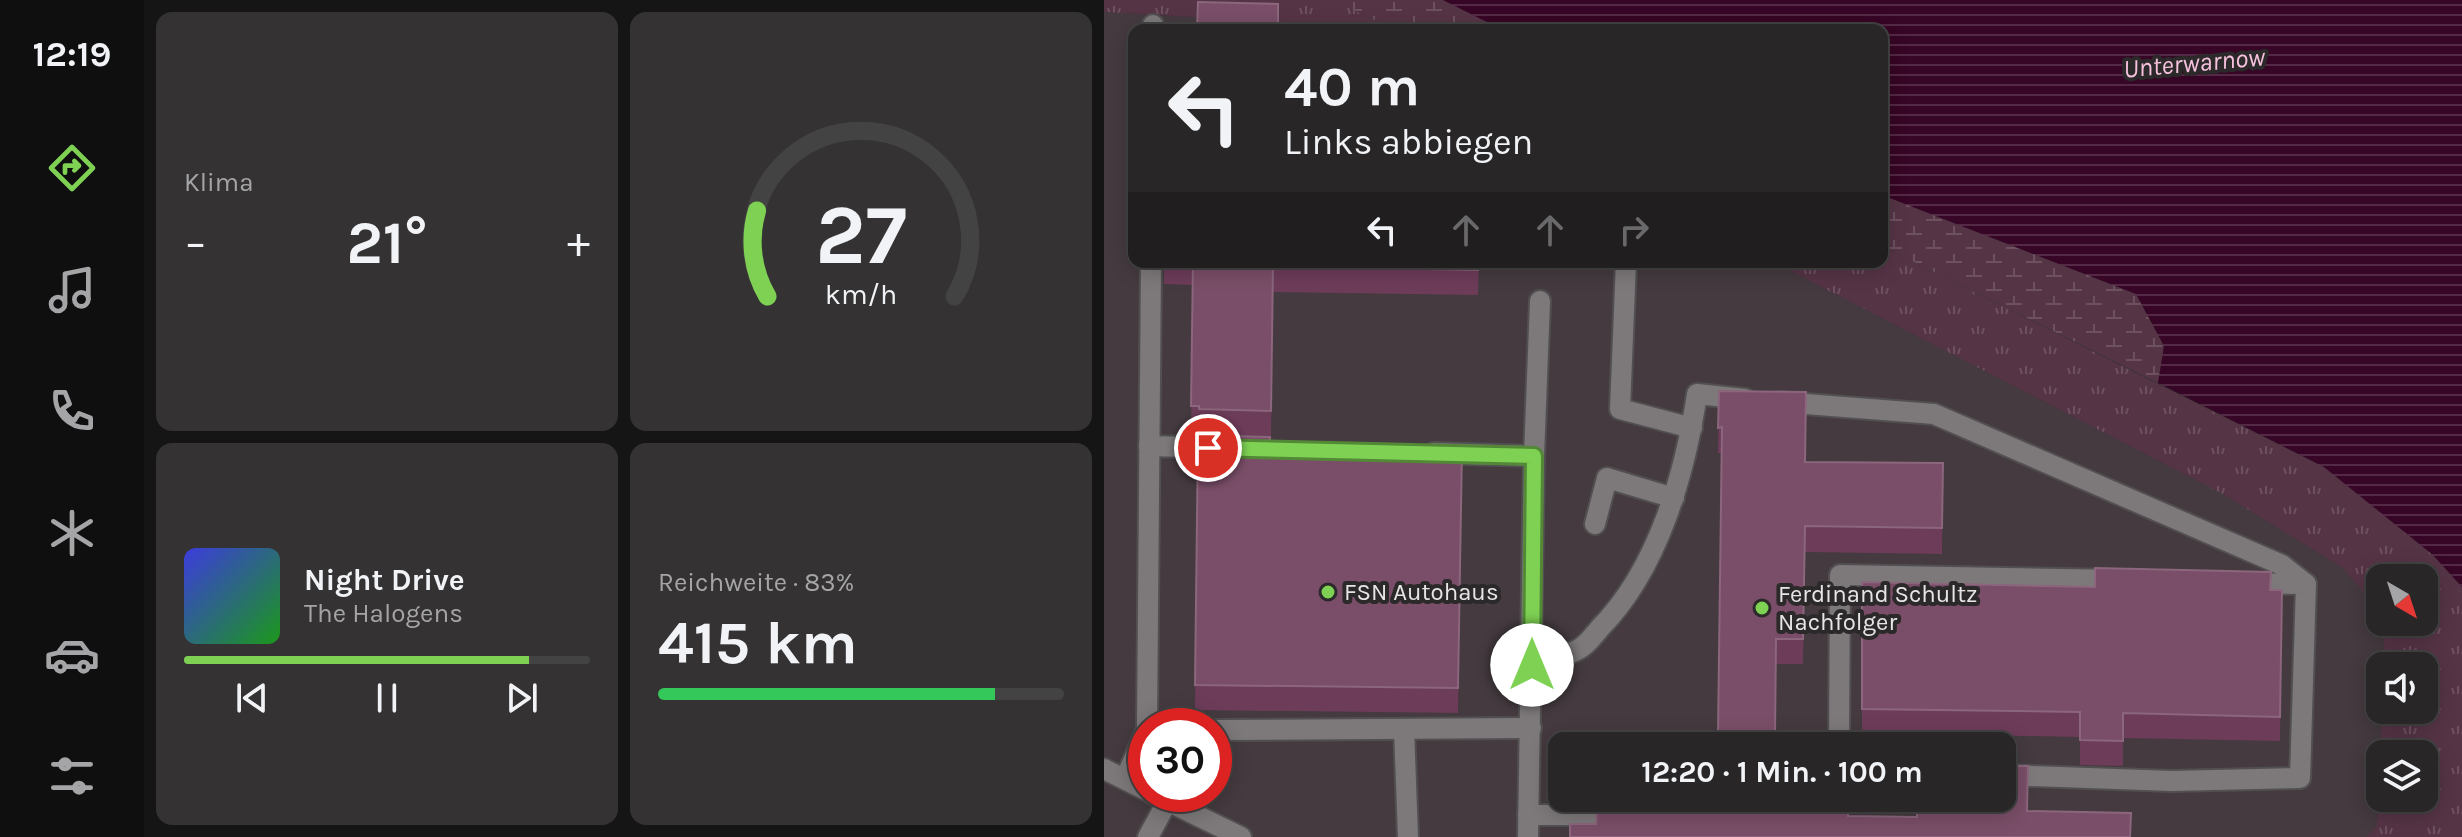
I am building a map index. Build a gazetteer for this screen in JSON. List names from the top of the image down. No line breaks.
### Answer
{"water":["Unterwarnow"],"places":["FSN Autohaus","Ferdinand Schultz Nachfolger"],"north":"bottom right","page":{"tabs":"12:19","tile":["Klima",["Reichweite · 83%","415 km"]],"turn":["40 m","Links abbiegen"],"heat":["−","21°","+"],"song":["Night Drive","The Halogens"],"limit":"30","trip":"12:20 · 1 Min. · 100 m","gauge":["27","km/h"]}}
